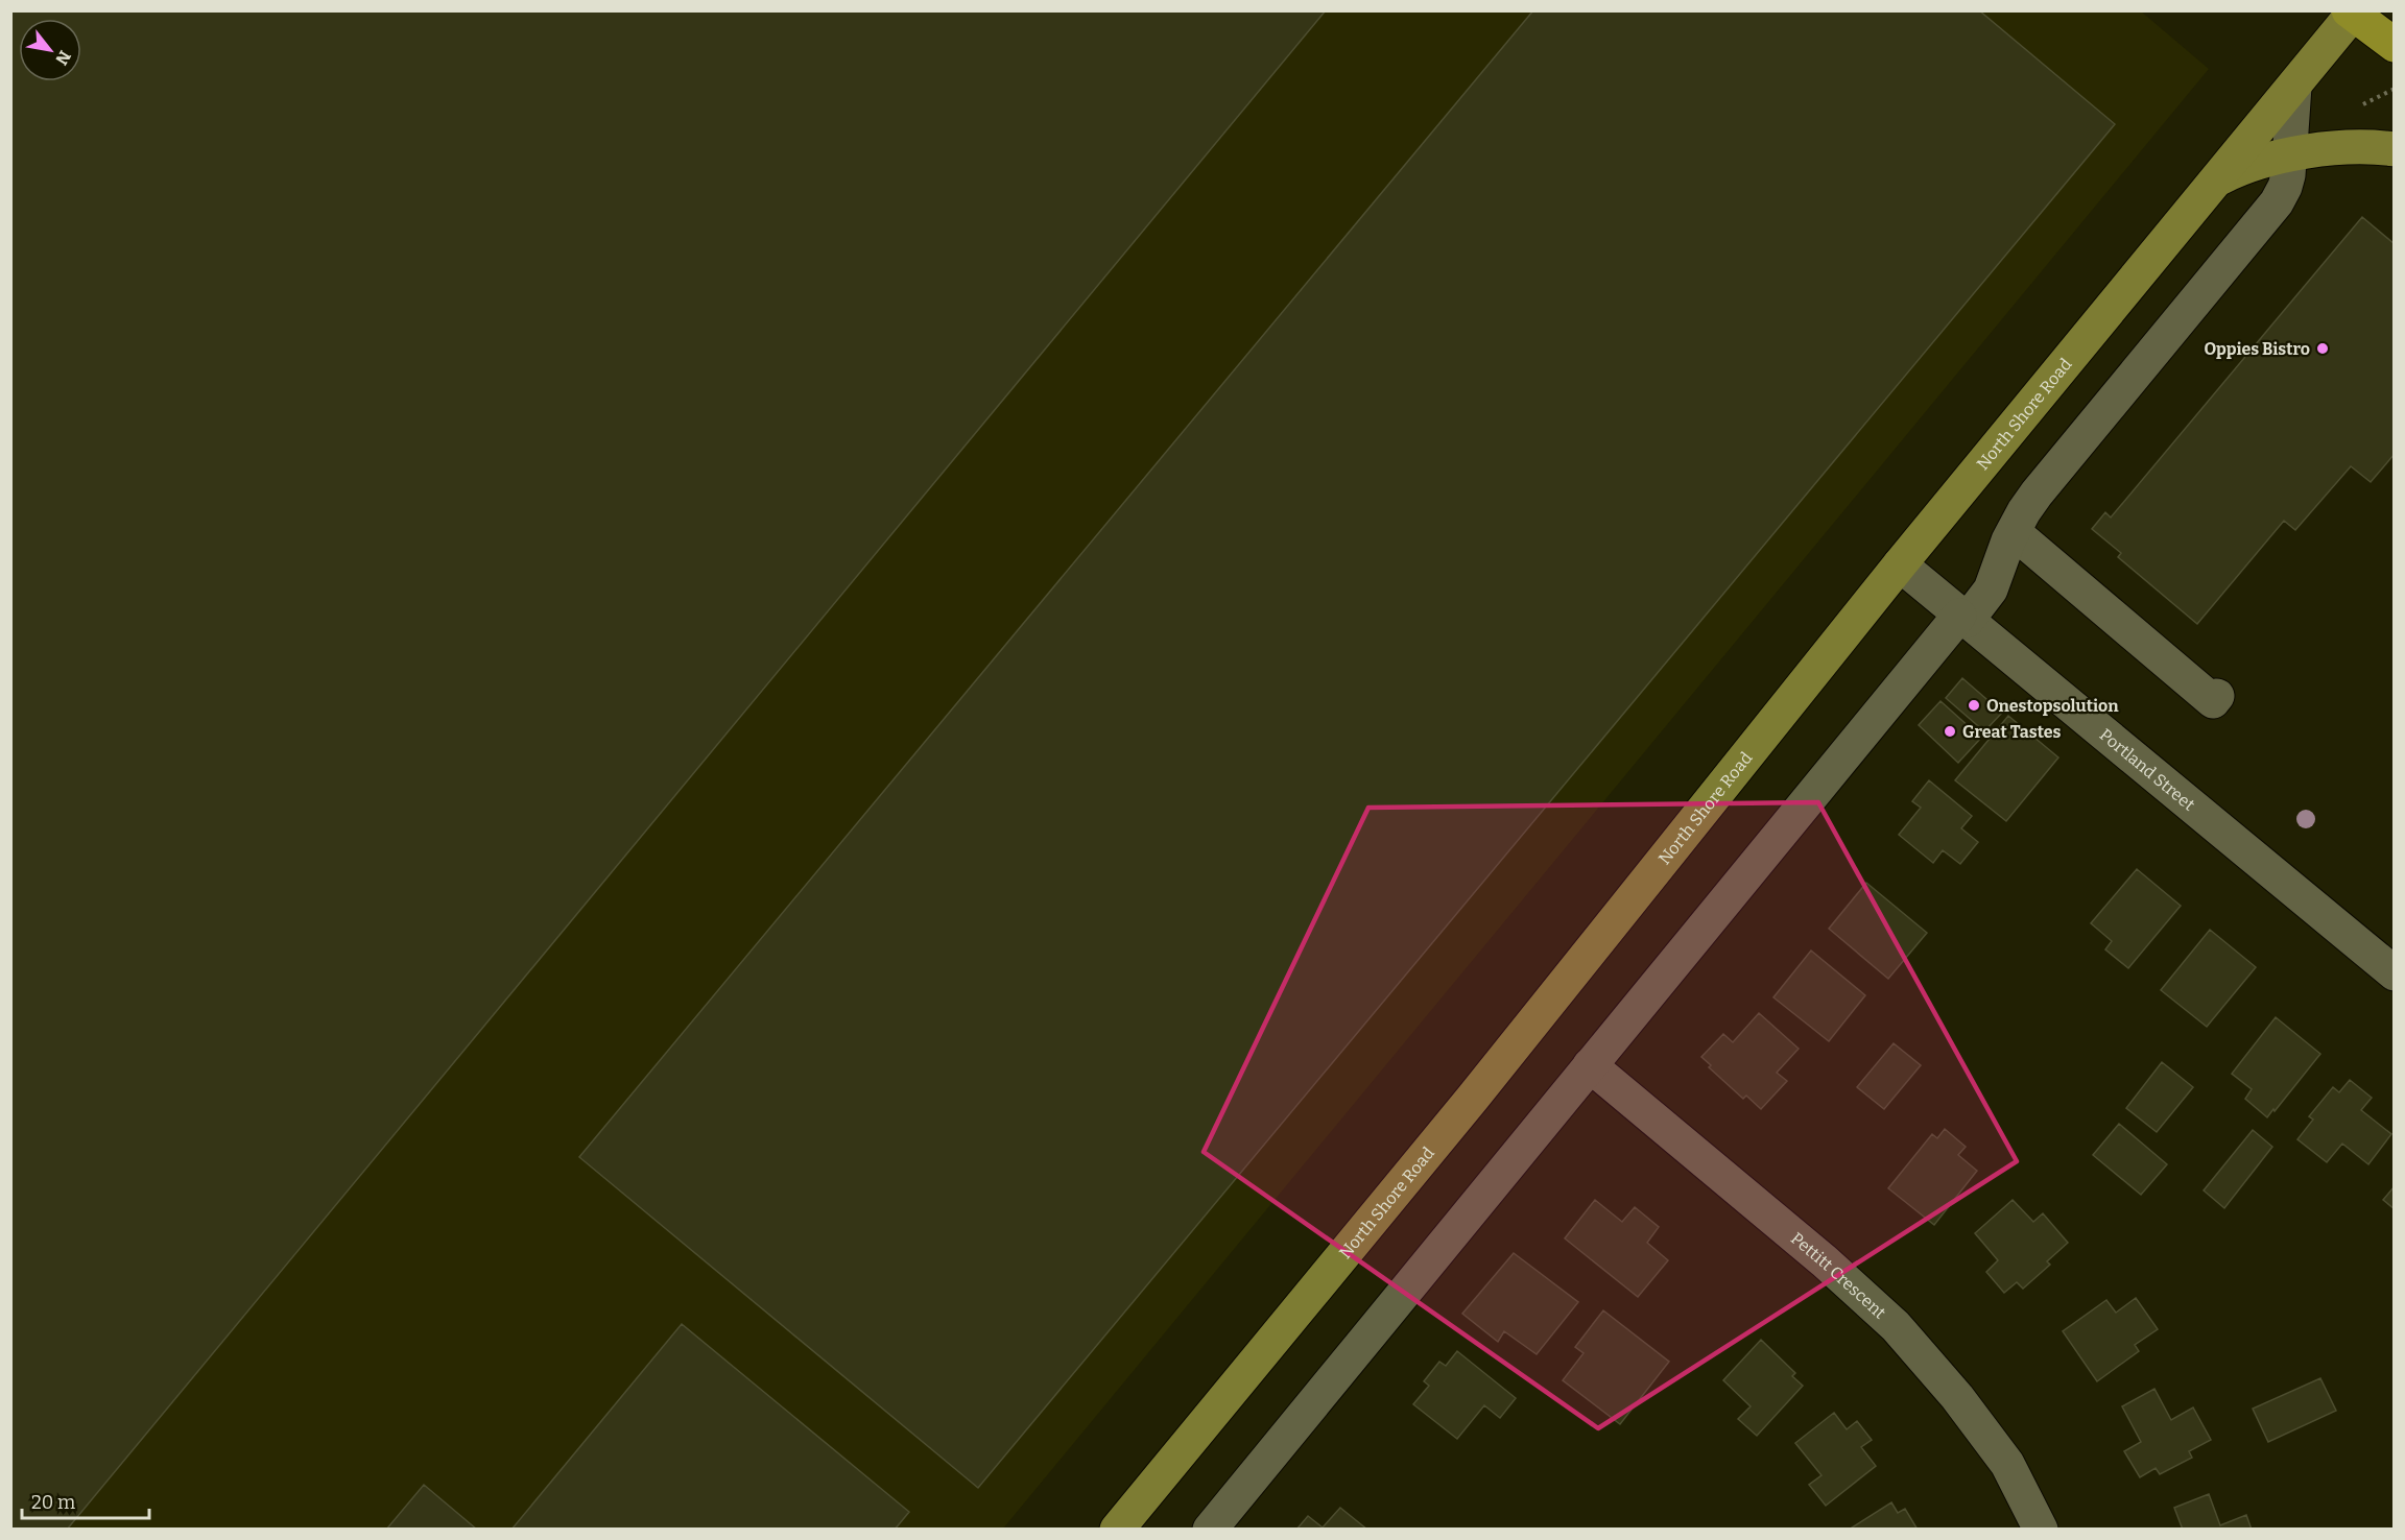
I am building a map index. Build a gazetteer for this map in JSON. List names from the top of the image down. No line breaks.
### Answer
{"streets":{"main road":["North Shore Road"],"street":["Portland Street","Pettitt Crescent"]},"crossings":[["North Shore Road","Portland Street"]],"places":["Oppies Bistro","Onestopsolution","Great Tastes"],"scale_bar":"20 m","north":"bottom right"}
